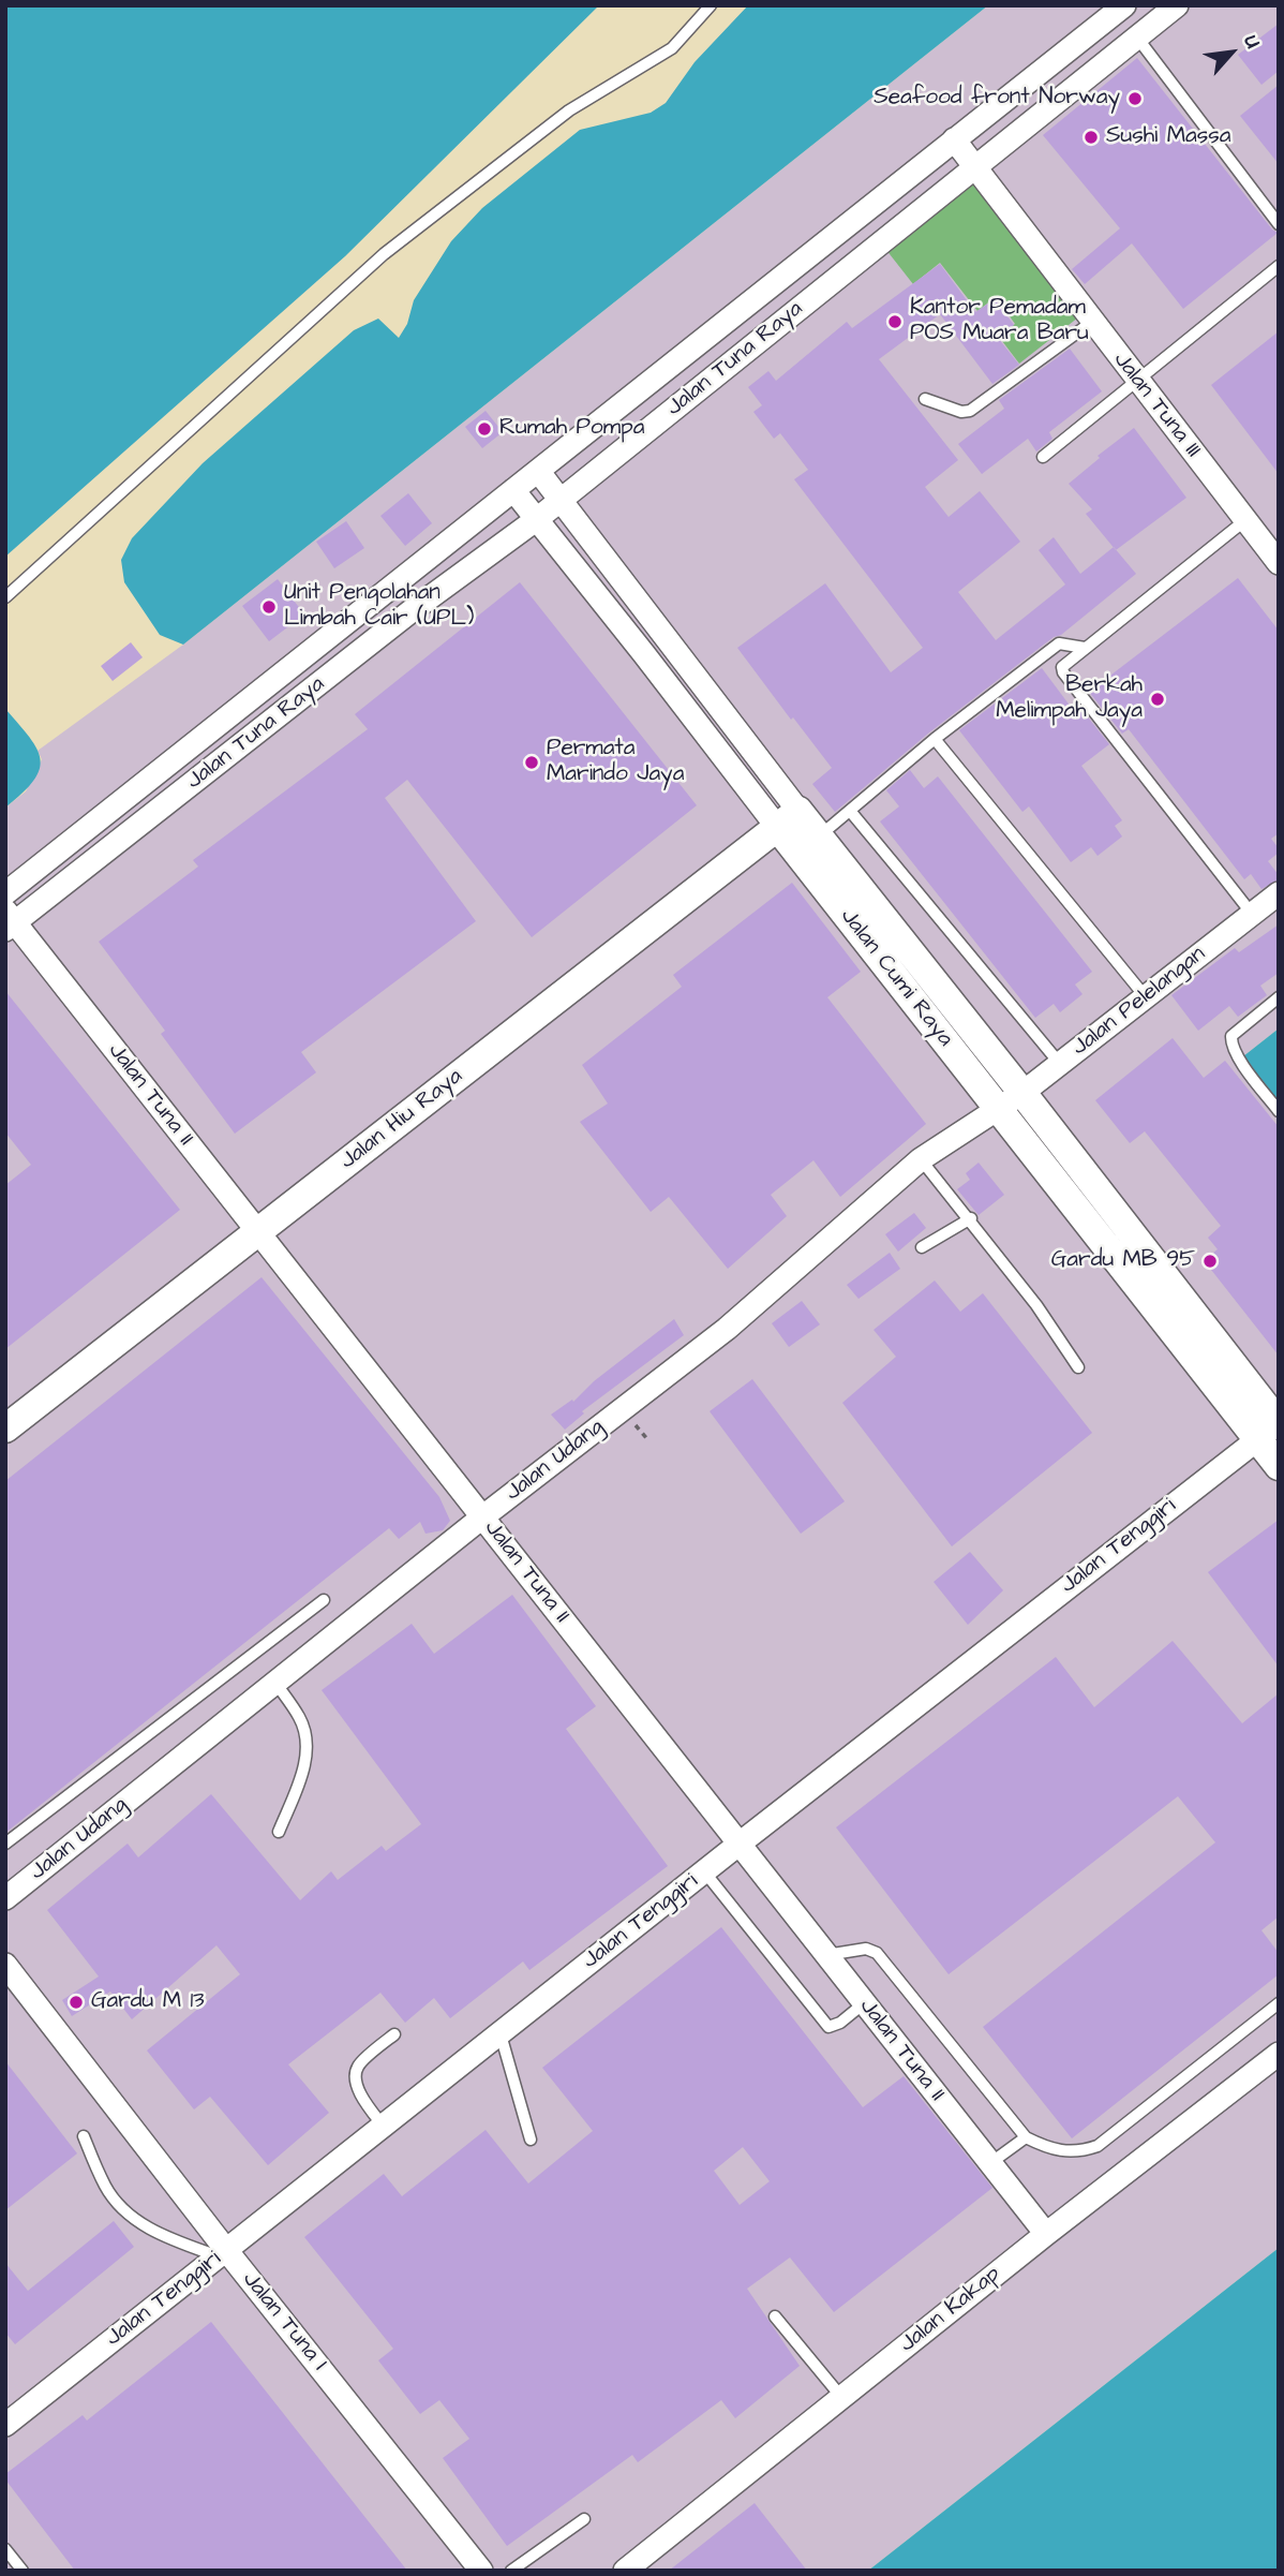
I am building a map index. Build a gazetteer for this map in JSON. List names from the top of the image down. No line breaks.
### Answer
{"streets":{"street":["Jalan Tuna Raya","Jalan Tuna III","Jalan Cumi Raya","Jalan Pelelangan","Jalan Tuna II","Jalan Hiu Raya","Jalan Udang","Jalan Tenggiri","Jalan Kakap","Jalan Tuna I"]},"crossings":[["Jalan Tuna Raya","Jalan Tuna III"],["Jalan Tuna Raya","Jalan Cumi Raya"],["Jalan Tuna Raya","Jalan Tuna II"],["Jalan Cumi Raya","Jalan Pelelangan"],["Jalan Cumi Raya","Jalan Hiu Raya"],["Jalan Cumi Raya","Jalan Udang"],["Jalan Cumi Raya","Jalan Tenggiri"],["Jalan Pelelangan","Jalan Udang"],["Jalan Tuna II","Jalan Hiu Raya"],["Jalan Tuna II","Jalan Udang"],["Jalan Tuna II","Jalan Tenggiri"],["Jalan Tuna II","Jalan Kakap"],["Jalan Tenggiri","Jalan Tuna I"]],"places":["Seafood front Norway","Sushi Massa","Kantor Pemadam POS Muara Baru","Rumah Pompa","Unit Pengolahan Limbah Cair (UPL)","Berkah Melimpah Jaya","Permata Marindo Jaya","Gardu MB 95","Gardu M 13"],"north":"top right"}
